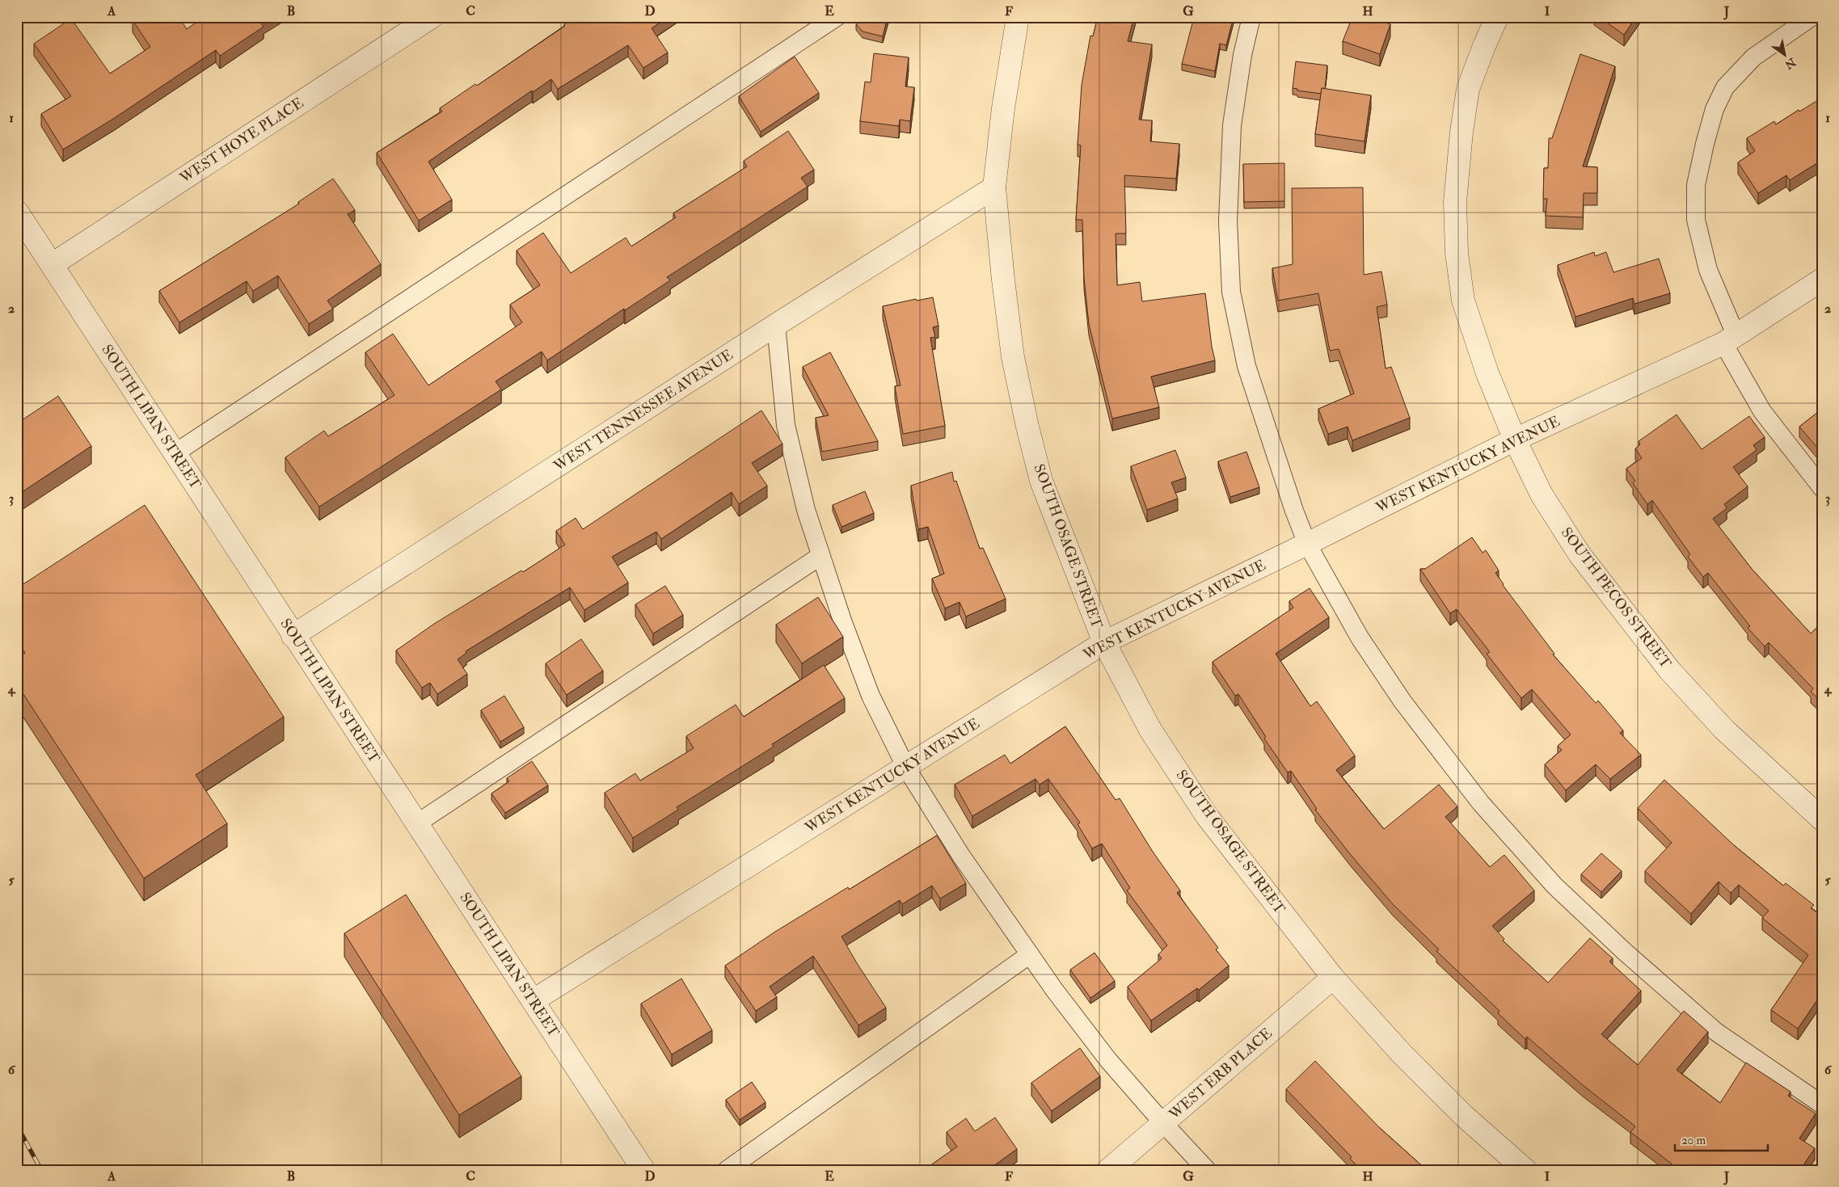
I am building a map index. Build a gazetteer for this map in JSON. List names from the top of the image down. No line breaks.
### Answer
{"streets":{"street":["WEST HOYE PLACE","WEST TENNESSEE AVENUE","SOUTH LIPAN STREET","WEST KENTUCKY AVENUE","SOUTH OSAGE STREET","SOUTH PECOS STREET","WEST ERB PLACE"]},"crossings":[["WEST HOYE PLACE","SOUTH LIPAN STREET"],["WEST TENNESSEE AVENUE","SOUTH LIPAN STREET"],["WEST TENNESSEE AVENUE","SOUTH OSAGE STREET"],["SOUTH LIPAN STREET","WEST KENTUCKY AVENUE"],["WEST KENTUCKY AVENUE","SOUTH OSAGE STREET"],["WEST KENTUCKY AVENUE","SOUTH PECOS STREET"],["SOUTH OSAGE STREET","WEST ERB PLACE"]],"scale_bar":"20 m","north":"bottom right","grid":{"columns":["A","B","C","D","E","F","G","H","I","J"],"rows":["1","2","3","4","5","6"]}}
